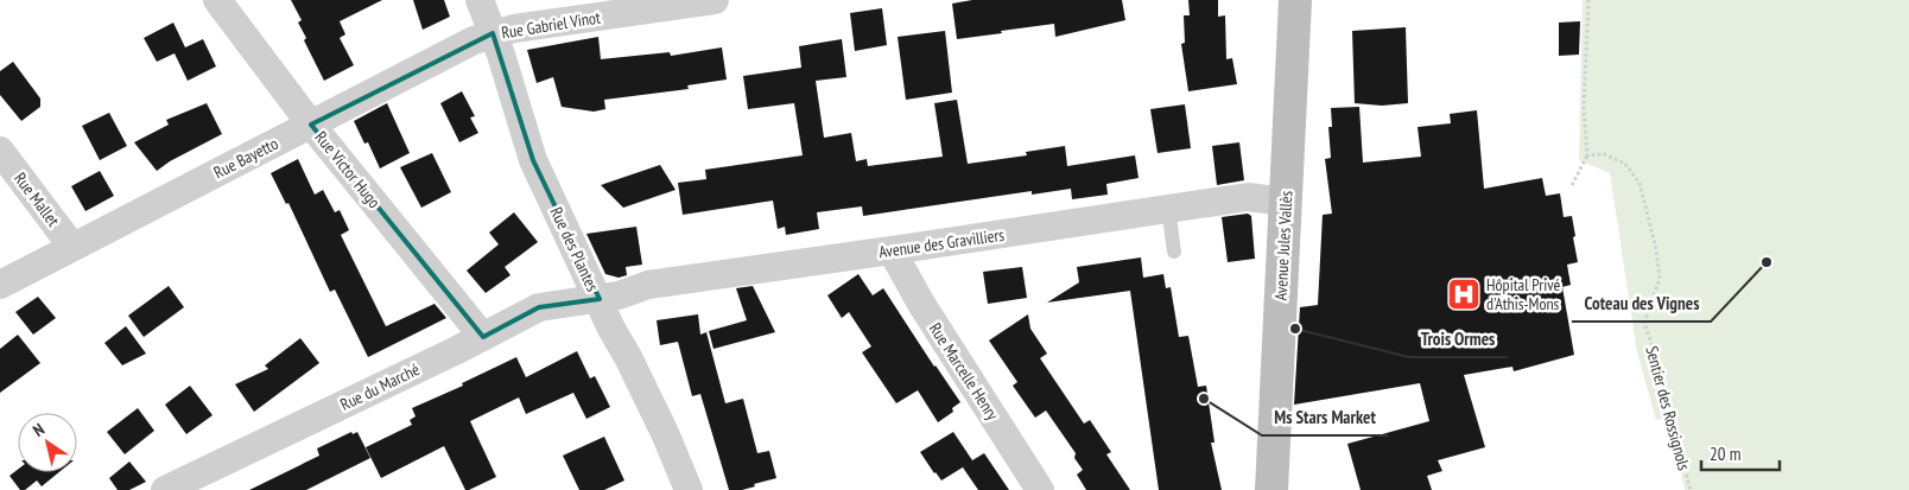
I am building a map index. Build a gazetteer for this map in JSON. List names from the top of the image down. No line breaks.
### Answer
{"streets":{"main road":["Avenue Jules Vallès"],"street":["Rue Gabriel Vinot","Rue Bayetto","Rue Victor Hugo","Rue Mallet","Avenue des Gravilliers","Rue des Plantes","Rue Marcelle Henry","Rue du Marché"],"path":["Sentier des Rossignols"]},"crossings":[["Rue Gabriel Vinot","Rue Bayetto"],["Rue Gabriel Vinot","Rue des Plantes"],["Rue Bayetto","Rue Victor Hugo"],["Rue Bayetto","Rue Mallet"],["Rue Bayetto","Rue des Plantes"],["Rue Victor Hugo","Rue du Marché"],["Avenue des Gravilliers","Avenue Jules Vallès"],["Avenue des Gravilliers","Rue des Plantes"],["Avenue des Gravilliers","Rue Marcelle Henry"],["Avenue des Gravilliers","Rue du Marché"],["Rue des Plantes","Rue du Marché"]],"places":{"other":["Coteau des Vignes","Trois Ormes","Ms Stars Market"],"hospital":["Hôpital Privé d'Athis-Mons"]},"scale_bar":"20 m","north":"top left"}
